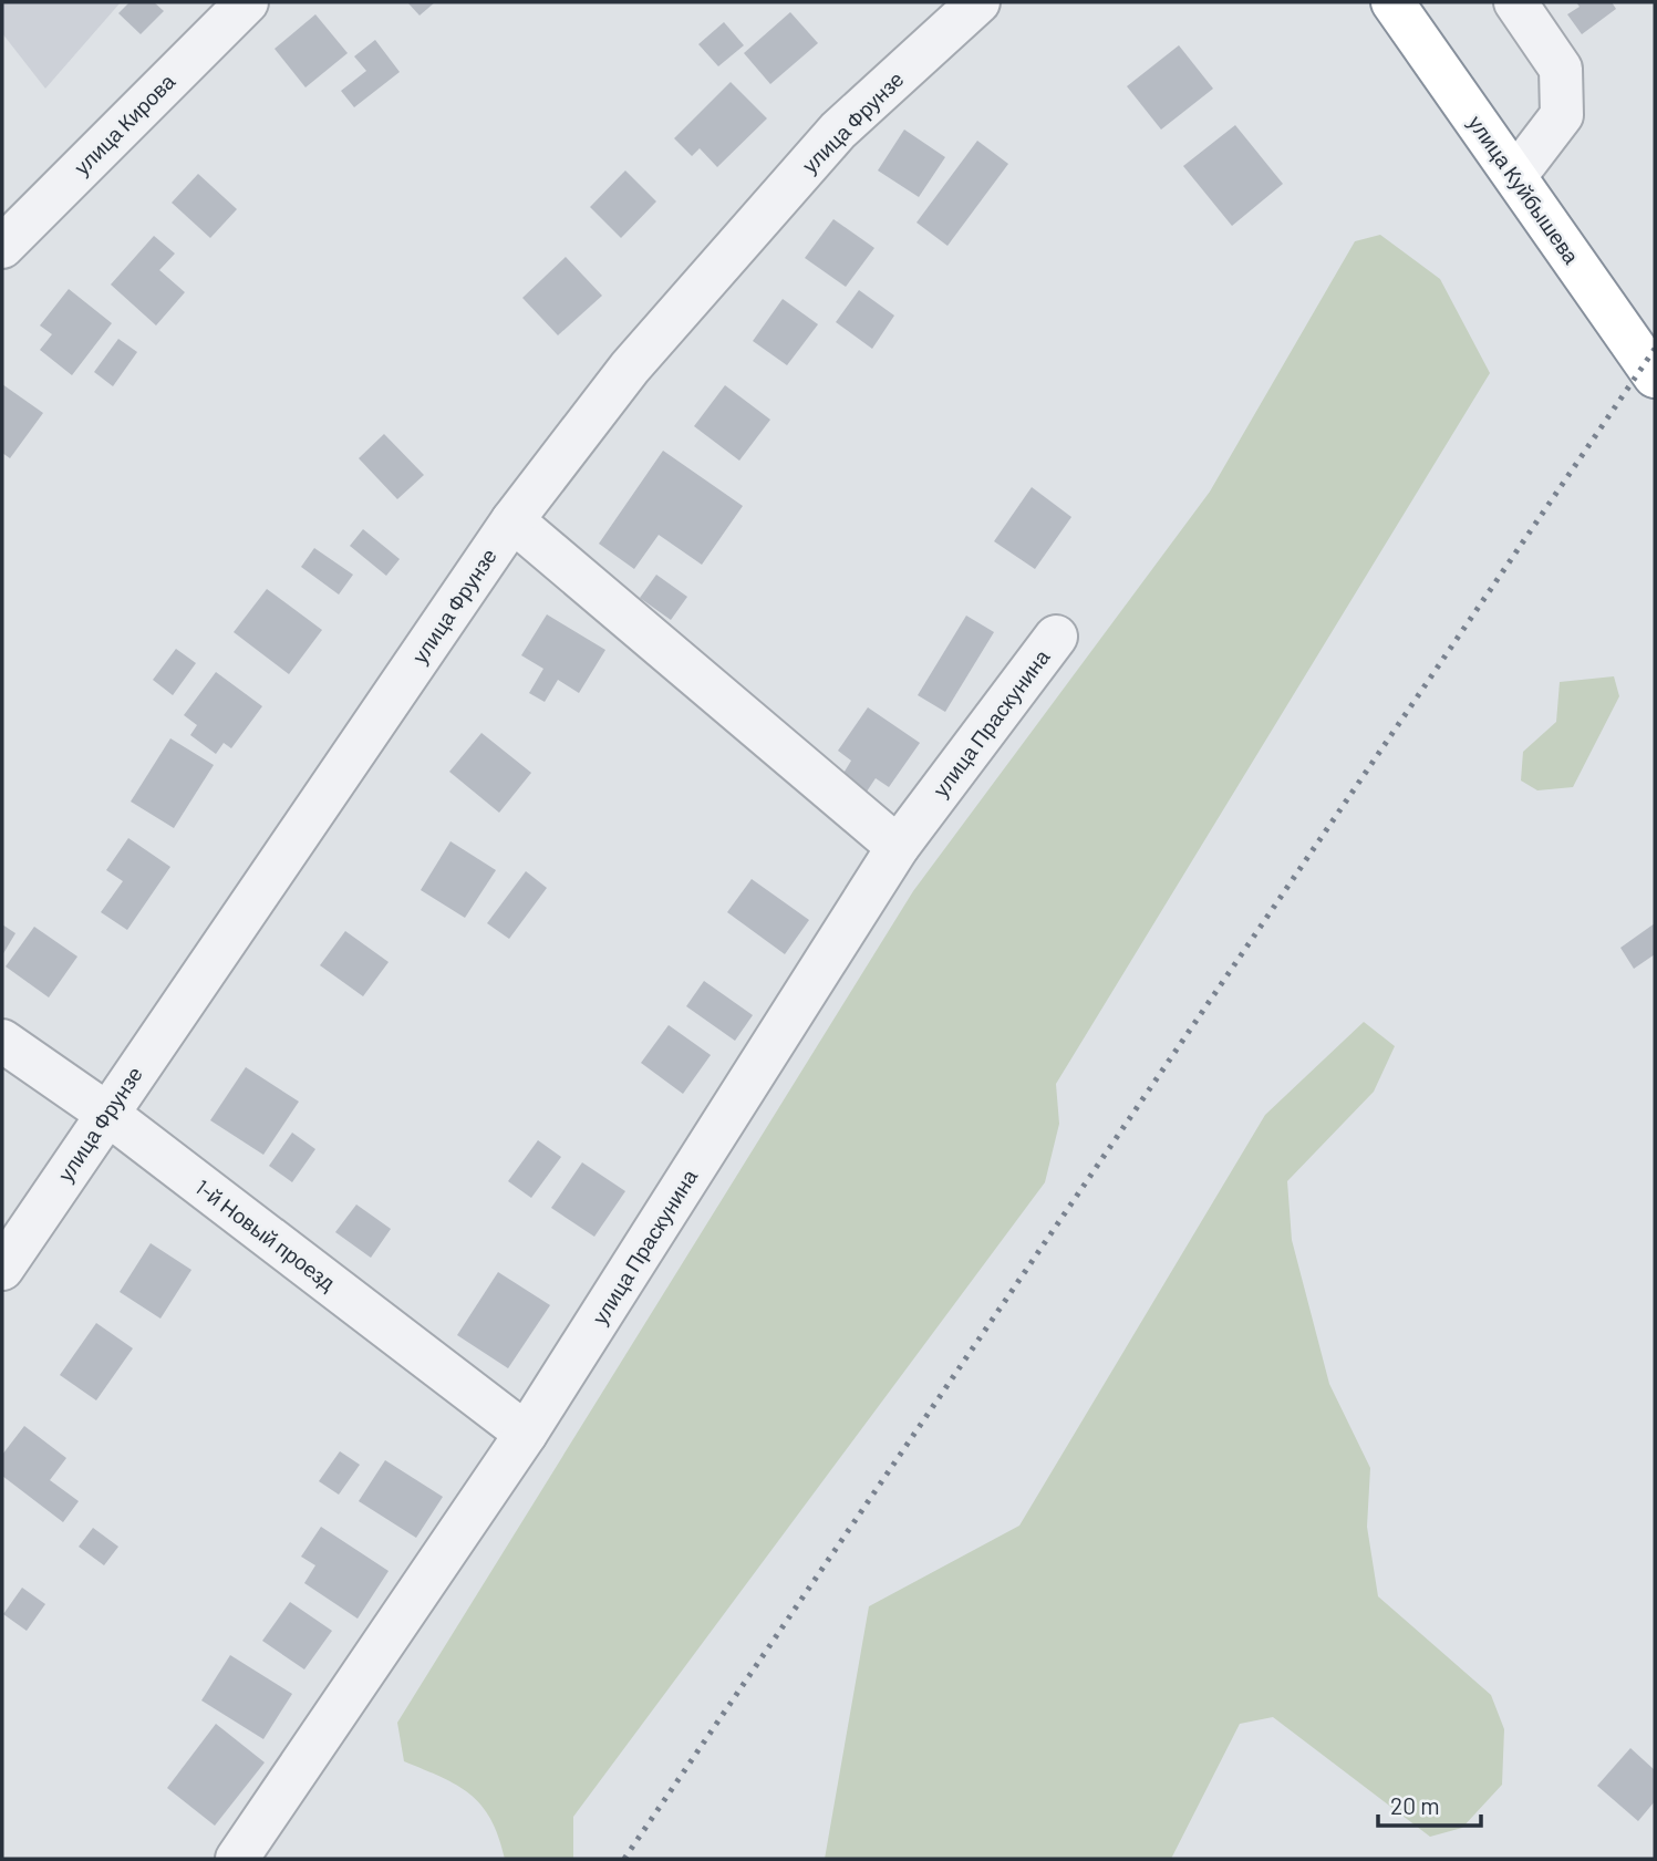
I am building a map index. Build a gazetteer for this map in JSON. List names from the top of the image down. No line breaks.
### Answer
{"streets":{"highway":["улица Куйбышева"],"street":["улица Фрунзе","улица Кирова","улица Праскунина","1-й Новый проезд"]},"crossings":[["улица Фрунзе","1-й Новый проезд"],["улица Праскунина","1-й Новый проезд"]],"scale_bar":"20 m"}
